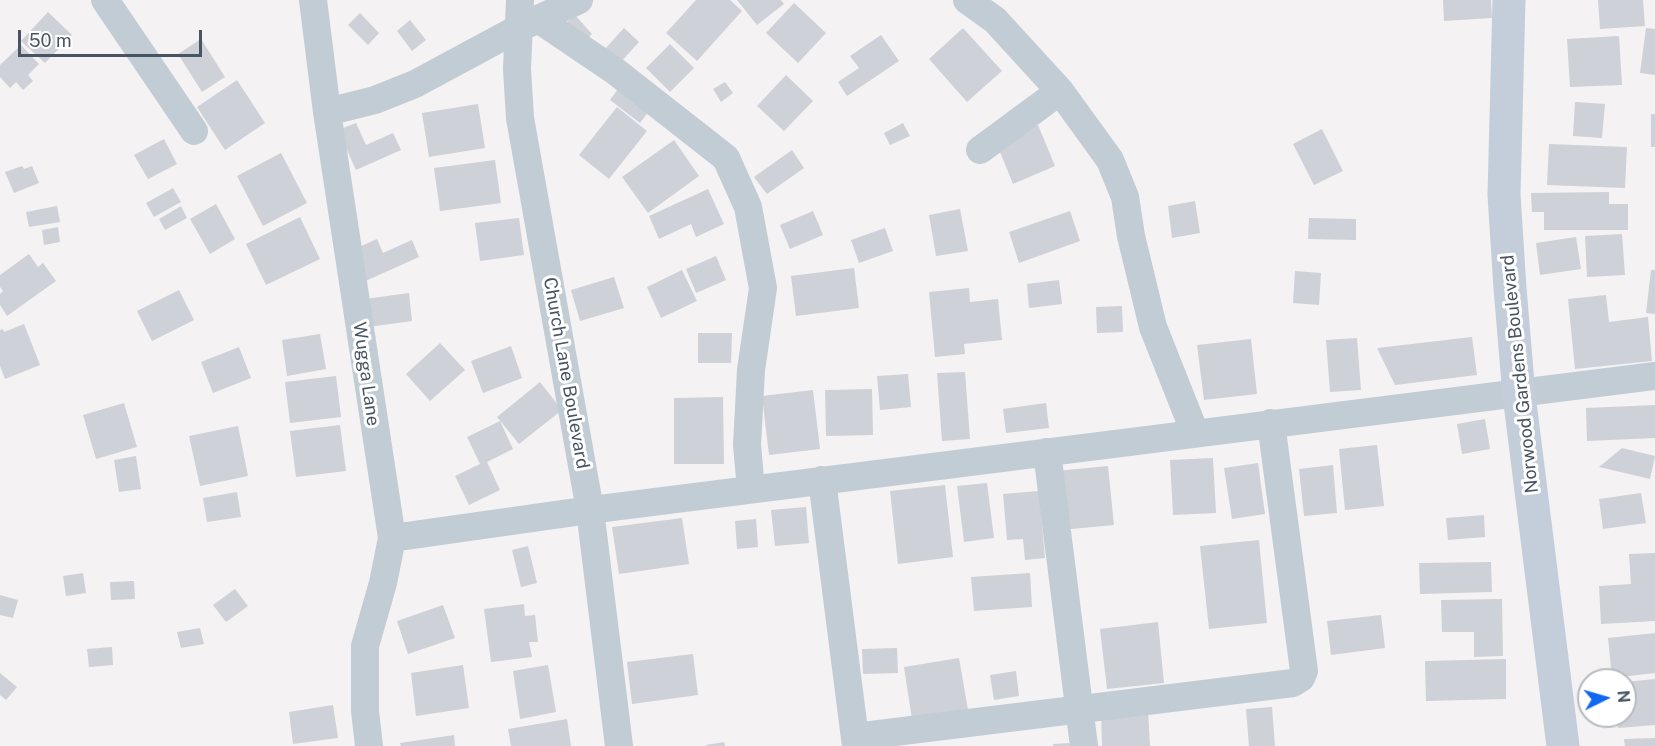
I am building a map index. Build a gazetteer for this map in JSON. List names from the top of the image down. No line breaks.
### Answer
{"streets":{"street":["Church Lane Boulevard","Wugga Lane","Norwood Gardens Boulevard"]},"scale_bar":"50 m","north":"right"}
